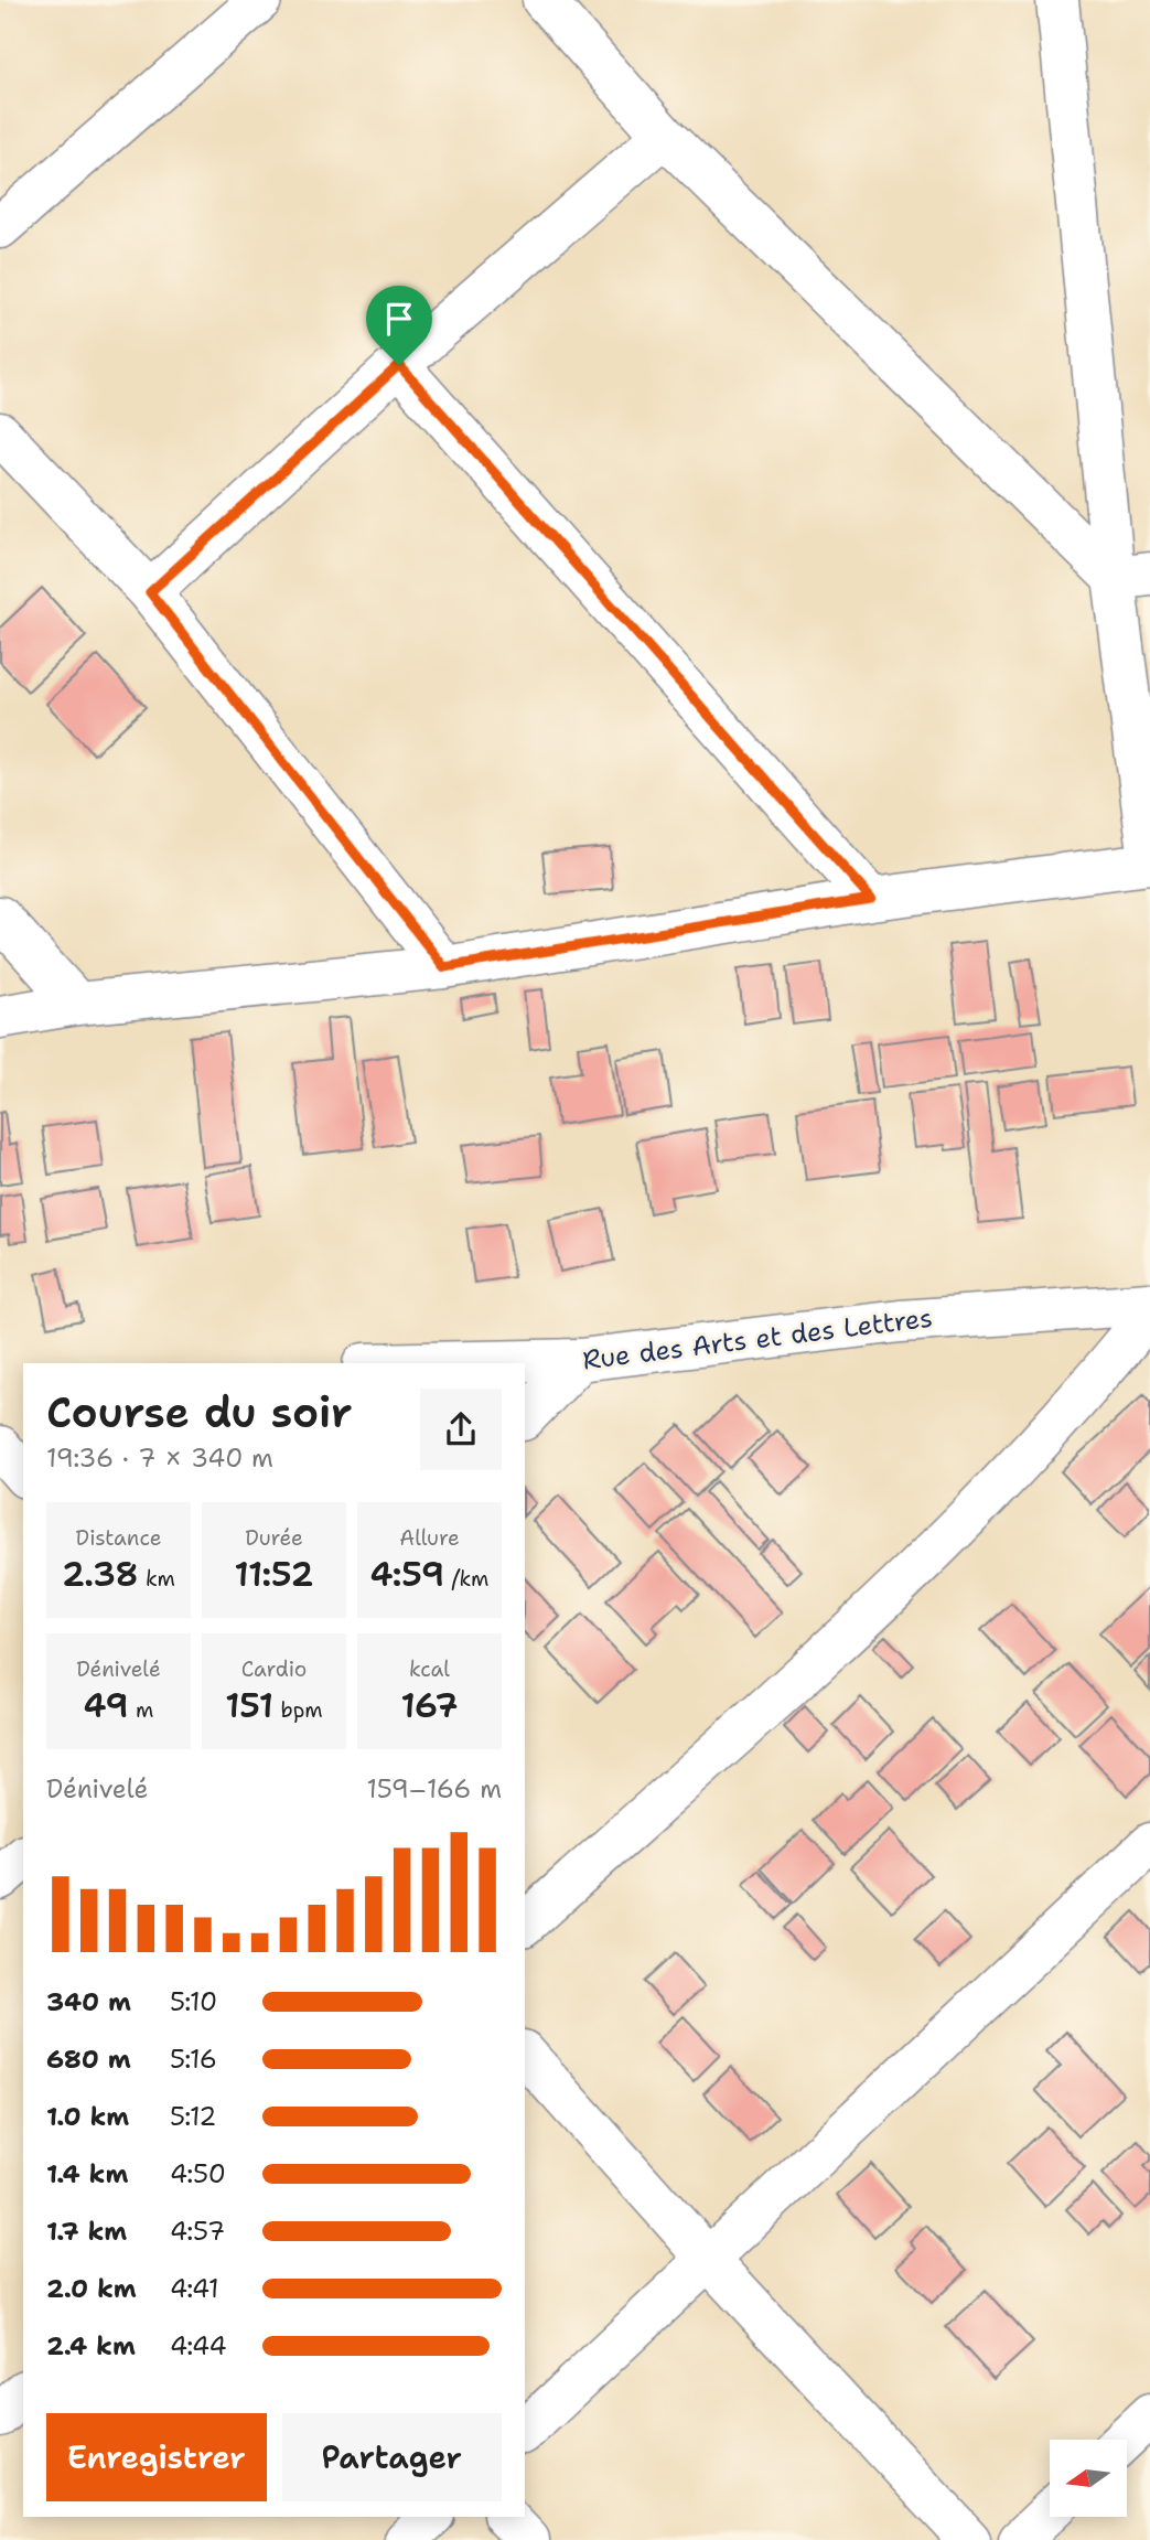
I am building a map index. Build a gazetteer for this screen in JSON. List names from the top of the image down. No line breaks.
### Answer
{"streets":{"street":["Rue des Arts et des Lettres"]},"north":"left","page":{"heading":["Course du soir","19:36 · 7 × 340 m"],"stats":[["Distance","2.38 km"],["Durée","11:52"],["Allure","4:59 /km"],["Dénivelé","49 m"],["Cardio","151 bpm"],["kcal","167"]],"chart":["Dénivelé","159–166 m"],"list":[{"name":"340 m","note":"5:10"},{"name":"680 m","note":"5:16"},{"name":"1.0 km","note":"5:12"},{"name":"1.4 km","note":"4:50"},{"name":"1.7 km","note":"4:57"},{"name":"2.0 km","note":"4:41"},{"name":"2.4 km","note":"4:44"}],"buttons":["Enregistrer","Partager"]}}
